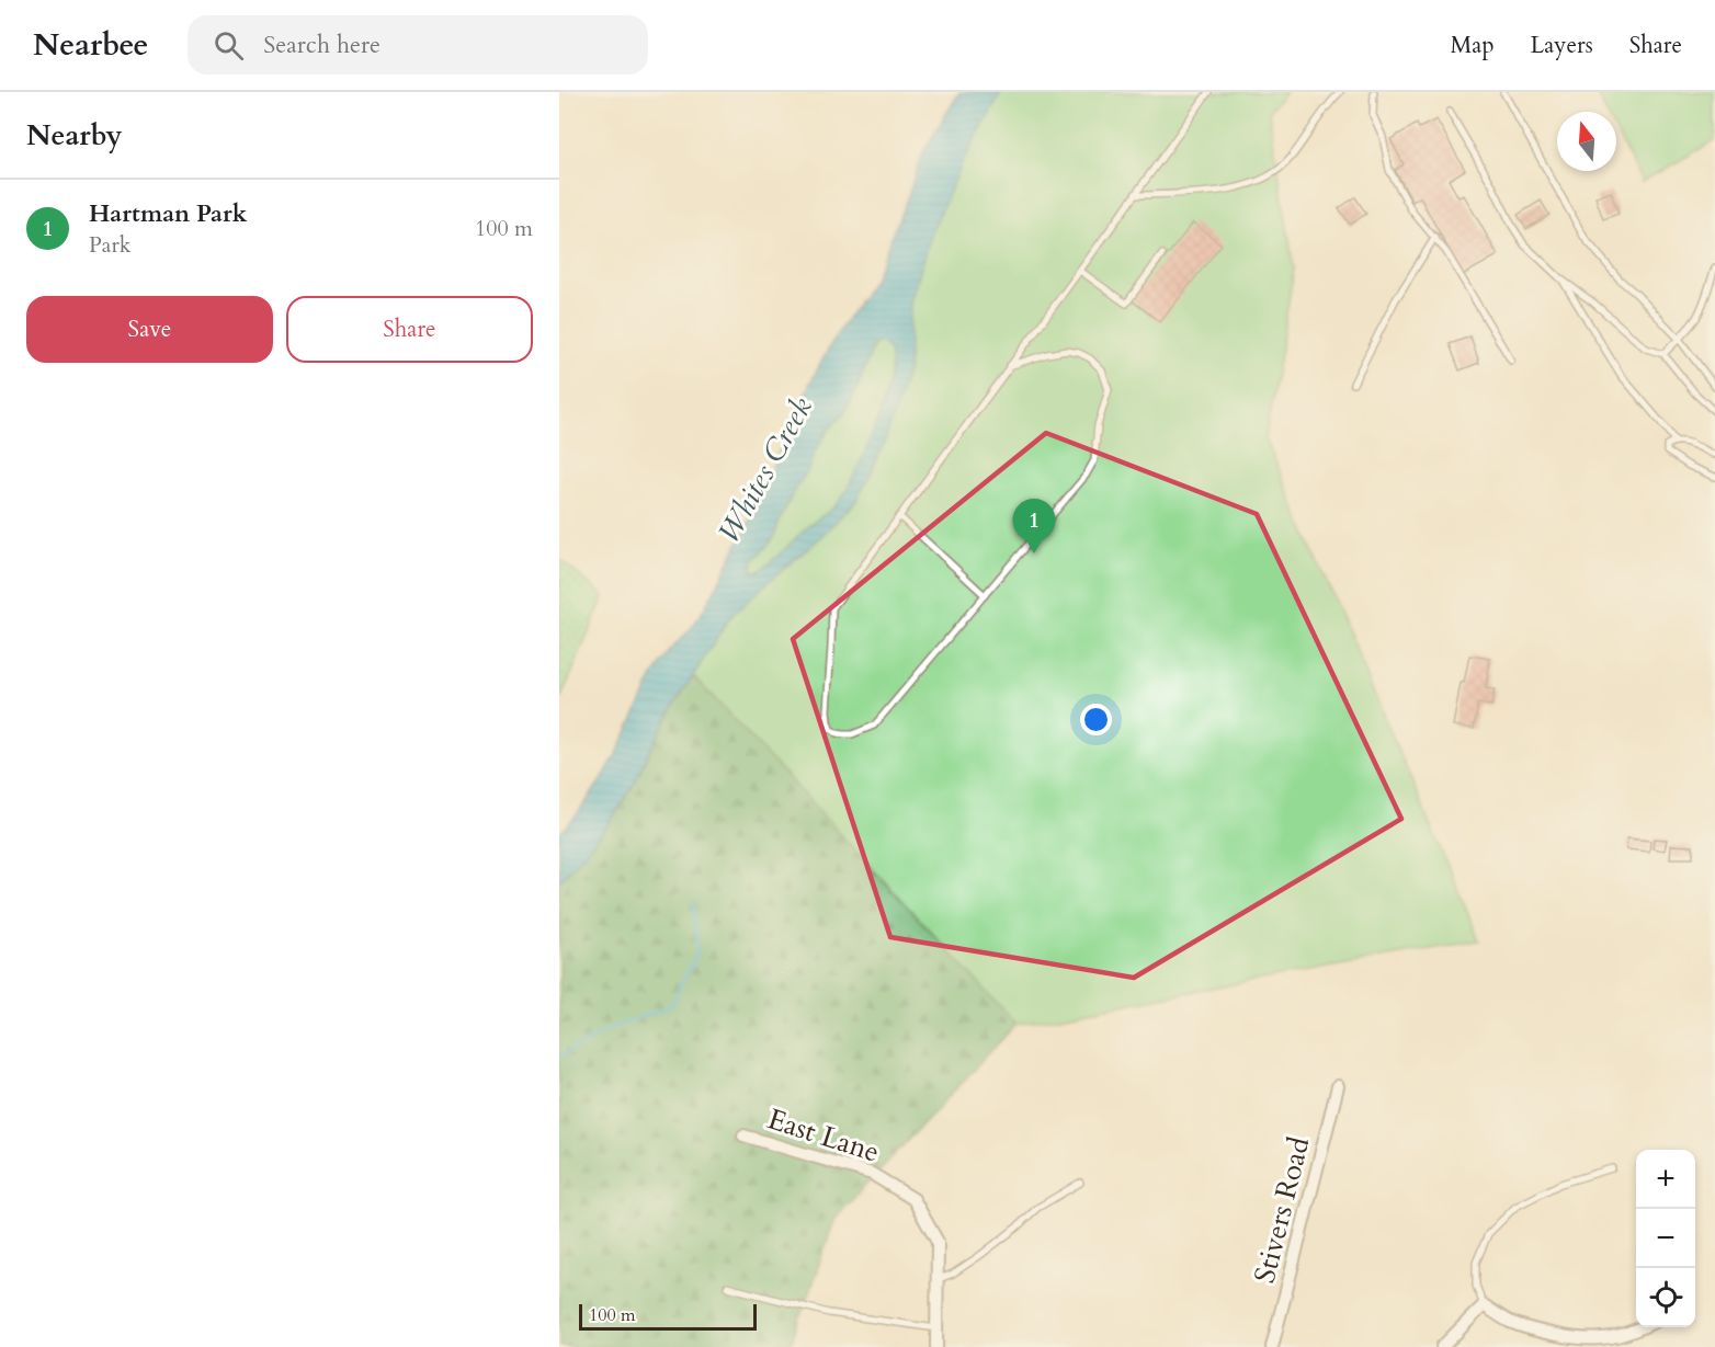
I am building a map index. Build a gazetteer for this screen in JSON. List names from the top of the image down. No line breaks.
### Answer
{"streets":{"street":["East Lane","Stivers Road"]},"water":["Whites Creek"],"scale_bar":"100 m","north":"top","page":{"header":"Nearbee","search":"Search here","nav":["Map","Layers","Share"],"heading":"Nearby","list":[{"mark":"1","name":"Hartman Park","note":"Park","value":"100 m"}],"buttons":["Save","Share"],"pins":"1","map_buttons":["+","−"],"scale":"100 m"}}
